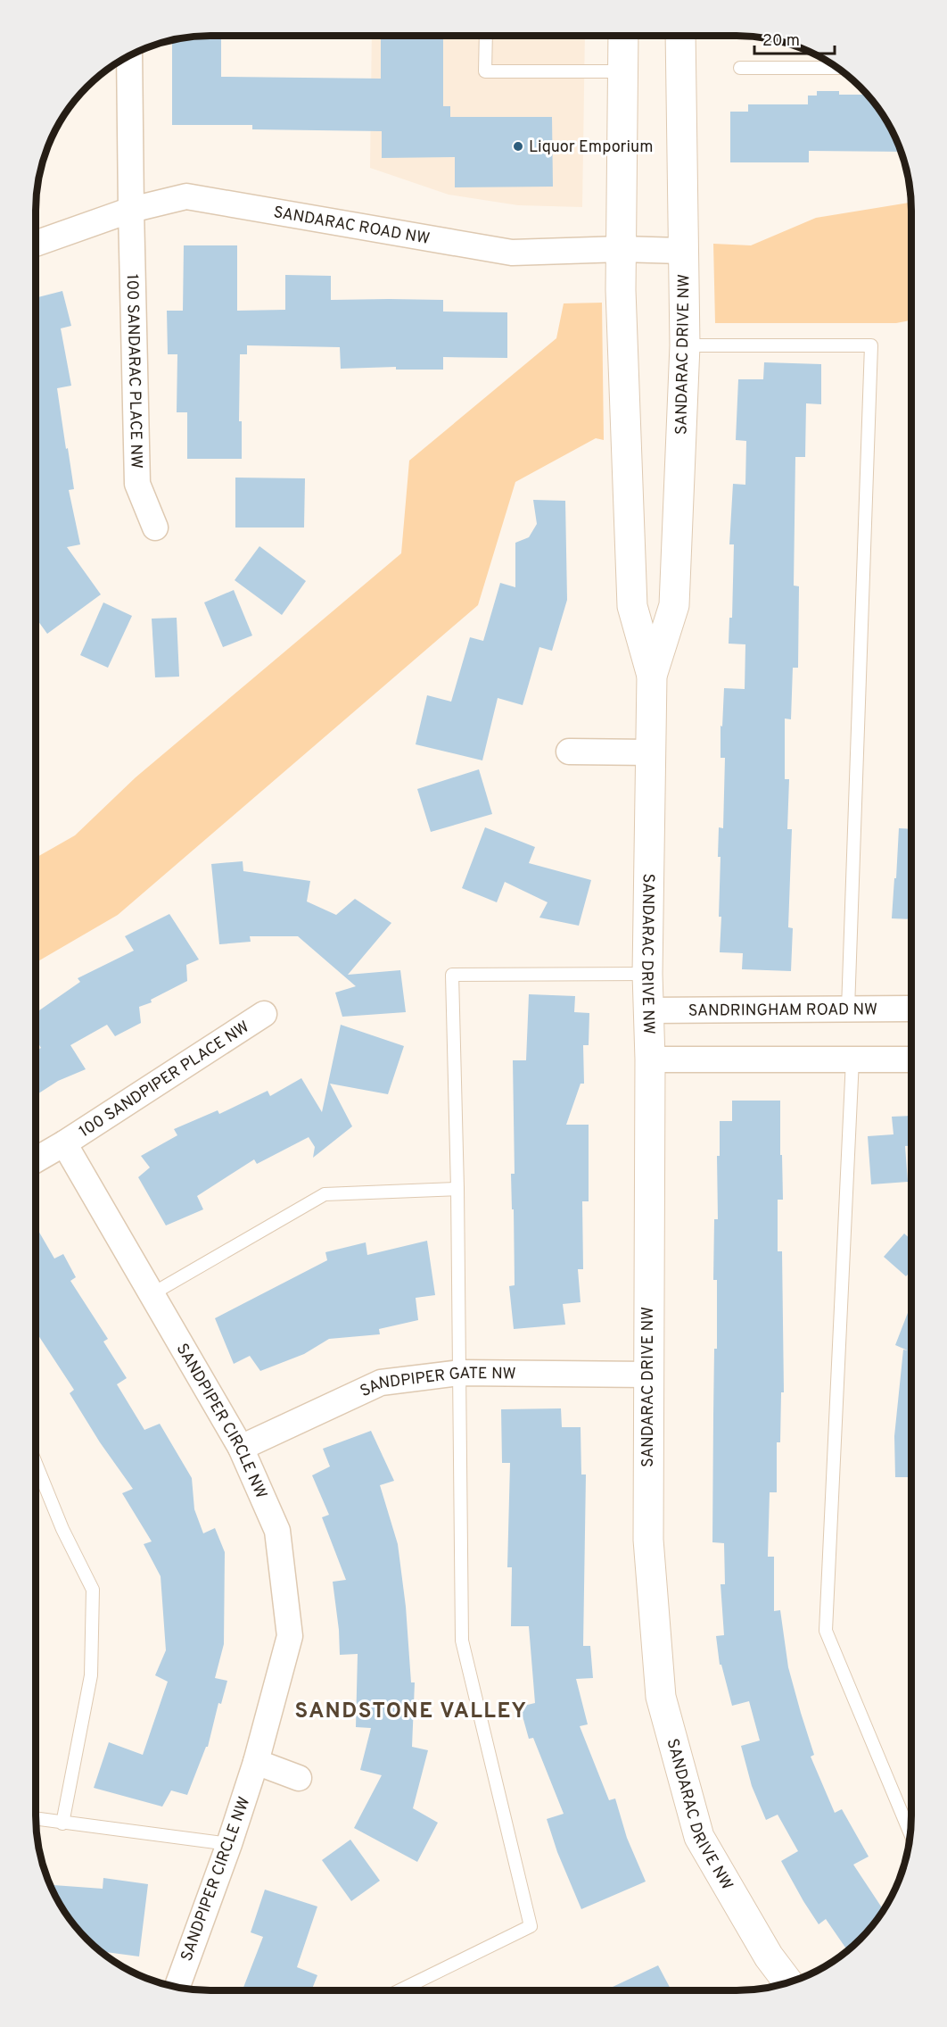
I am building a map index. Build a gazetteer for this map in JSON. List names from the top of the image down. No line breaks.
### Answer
{"streets":{"street":["SANDARAC ROAD NW","SANDARAC DRIVE NW","100 SANDARAC PLACE NW","SANDRINGHAM ROAD NW","100 SANDPIPER PLACE NW","SANDPIPER GATE NW","SANDPIPER CIRCLE NW"]},"crossings":[["SANDARAC ROAD NW","SANDARAC DRIVE NW"],["SANDARAC ROAD NW","100 SANDARAC PLACE NW"],["SANDARAC DRIVE NW","SANDRINGHAM ROAD NW"],["SANDARAC DRIVE NW","SANDPIPER GATE NW"],["100 SANDPIPER PLACE NW","SANDPIPER CIRCLE NW"],["SANDPIPER GATE NW","SANDPIPER CIRCLE NW"]],"districts":["SANDSTONE VALLEY"],"places":["Liquor Emporium"],"scale_bar":"20 m"}
